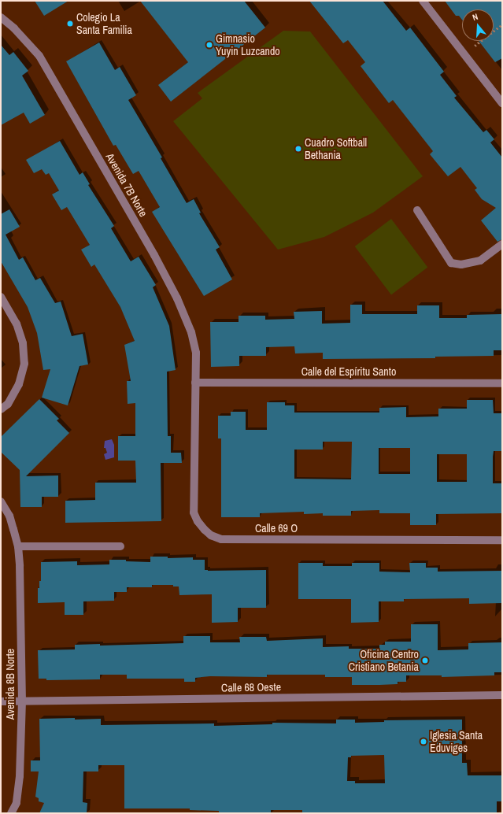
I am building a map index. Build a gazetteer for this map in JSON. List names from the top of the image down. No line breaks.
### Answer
{"streets":{"street":["Avenida 7B Norte","Calle del Espíritu Santo","Calle 69 O","Avenida 8B Norte","Calle 68 Oeste"]},"crossings":[["Avenida 7B Norte","Calle del Espíritu Santo"],["Avenida 7B Norte","Calle 69 O"],["Calle del Espíritu Santo","Calle 69 O"],["Avenida 8B Norte","Calle 68 Oeste"]],"places":["Colegio La Santa Familia","Gimnasio Yuyin Luzcando","Cuadro Softball Bethania","Oficina Centro Cristiano Betania","Iglesia Santa Eduviges"],"north":"top"}
